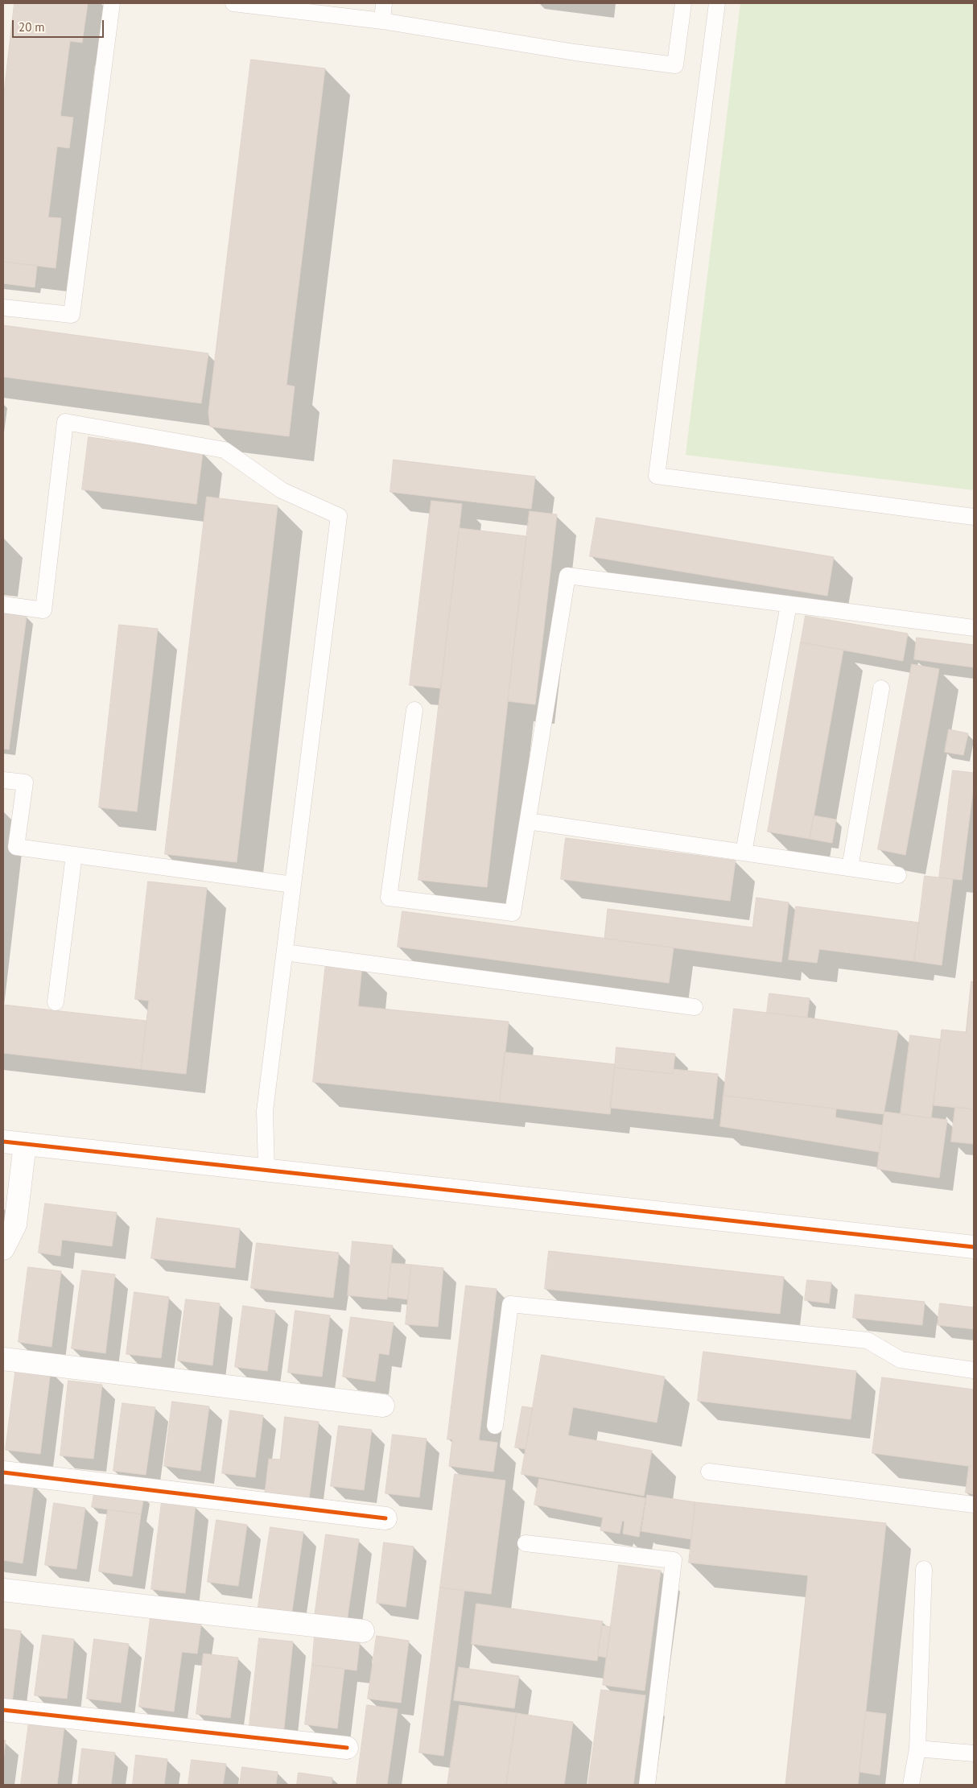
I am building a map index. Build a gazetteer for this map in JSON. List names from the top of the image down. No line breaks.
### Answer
{"scale_bar":"20 m"}
